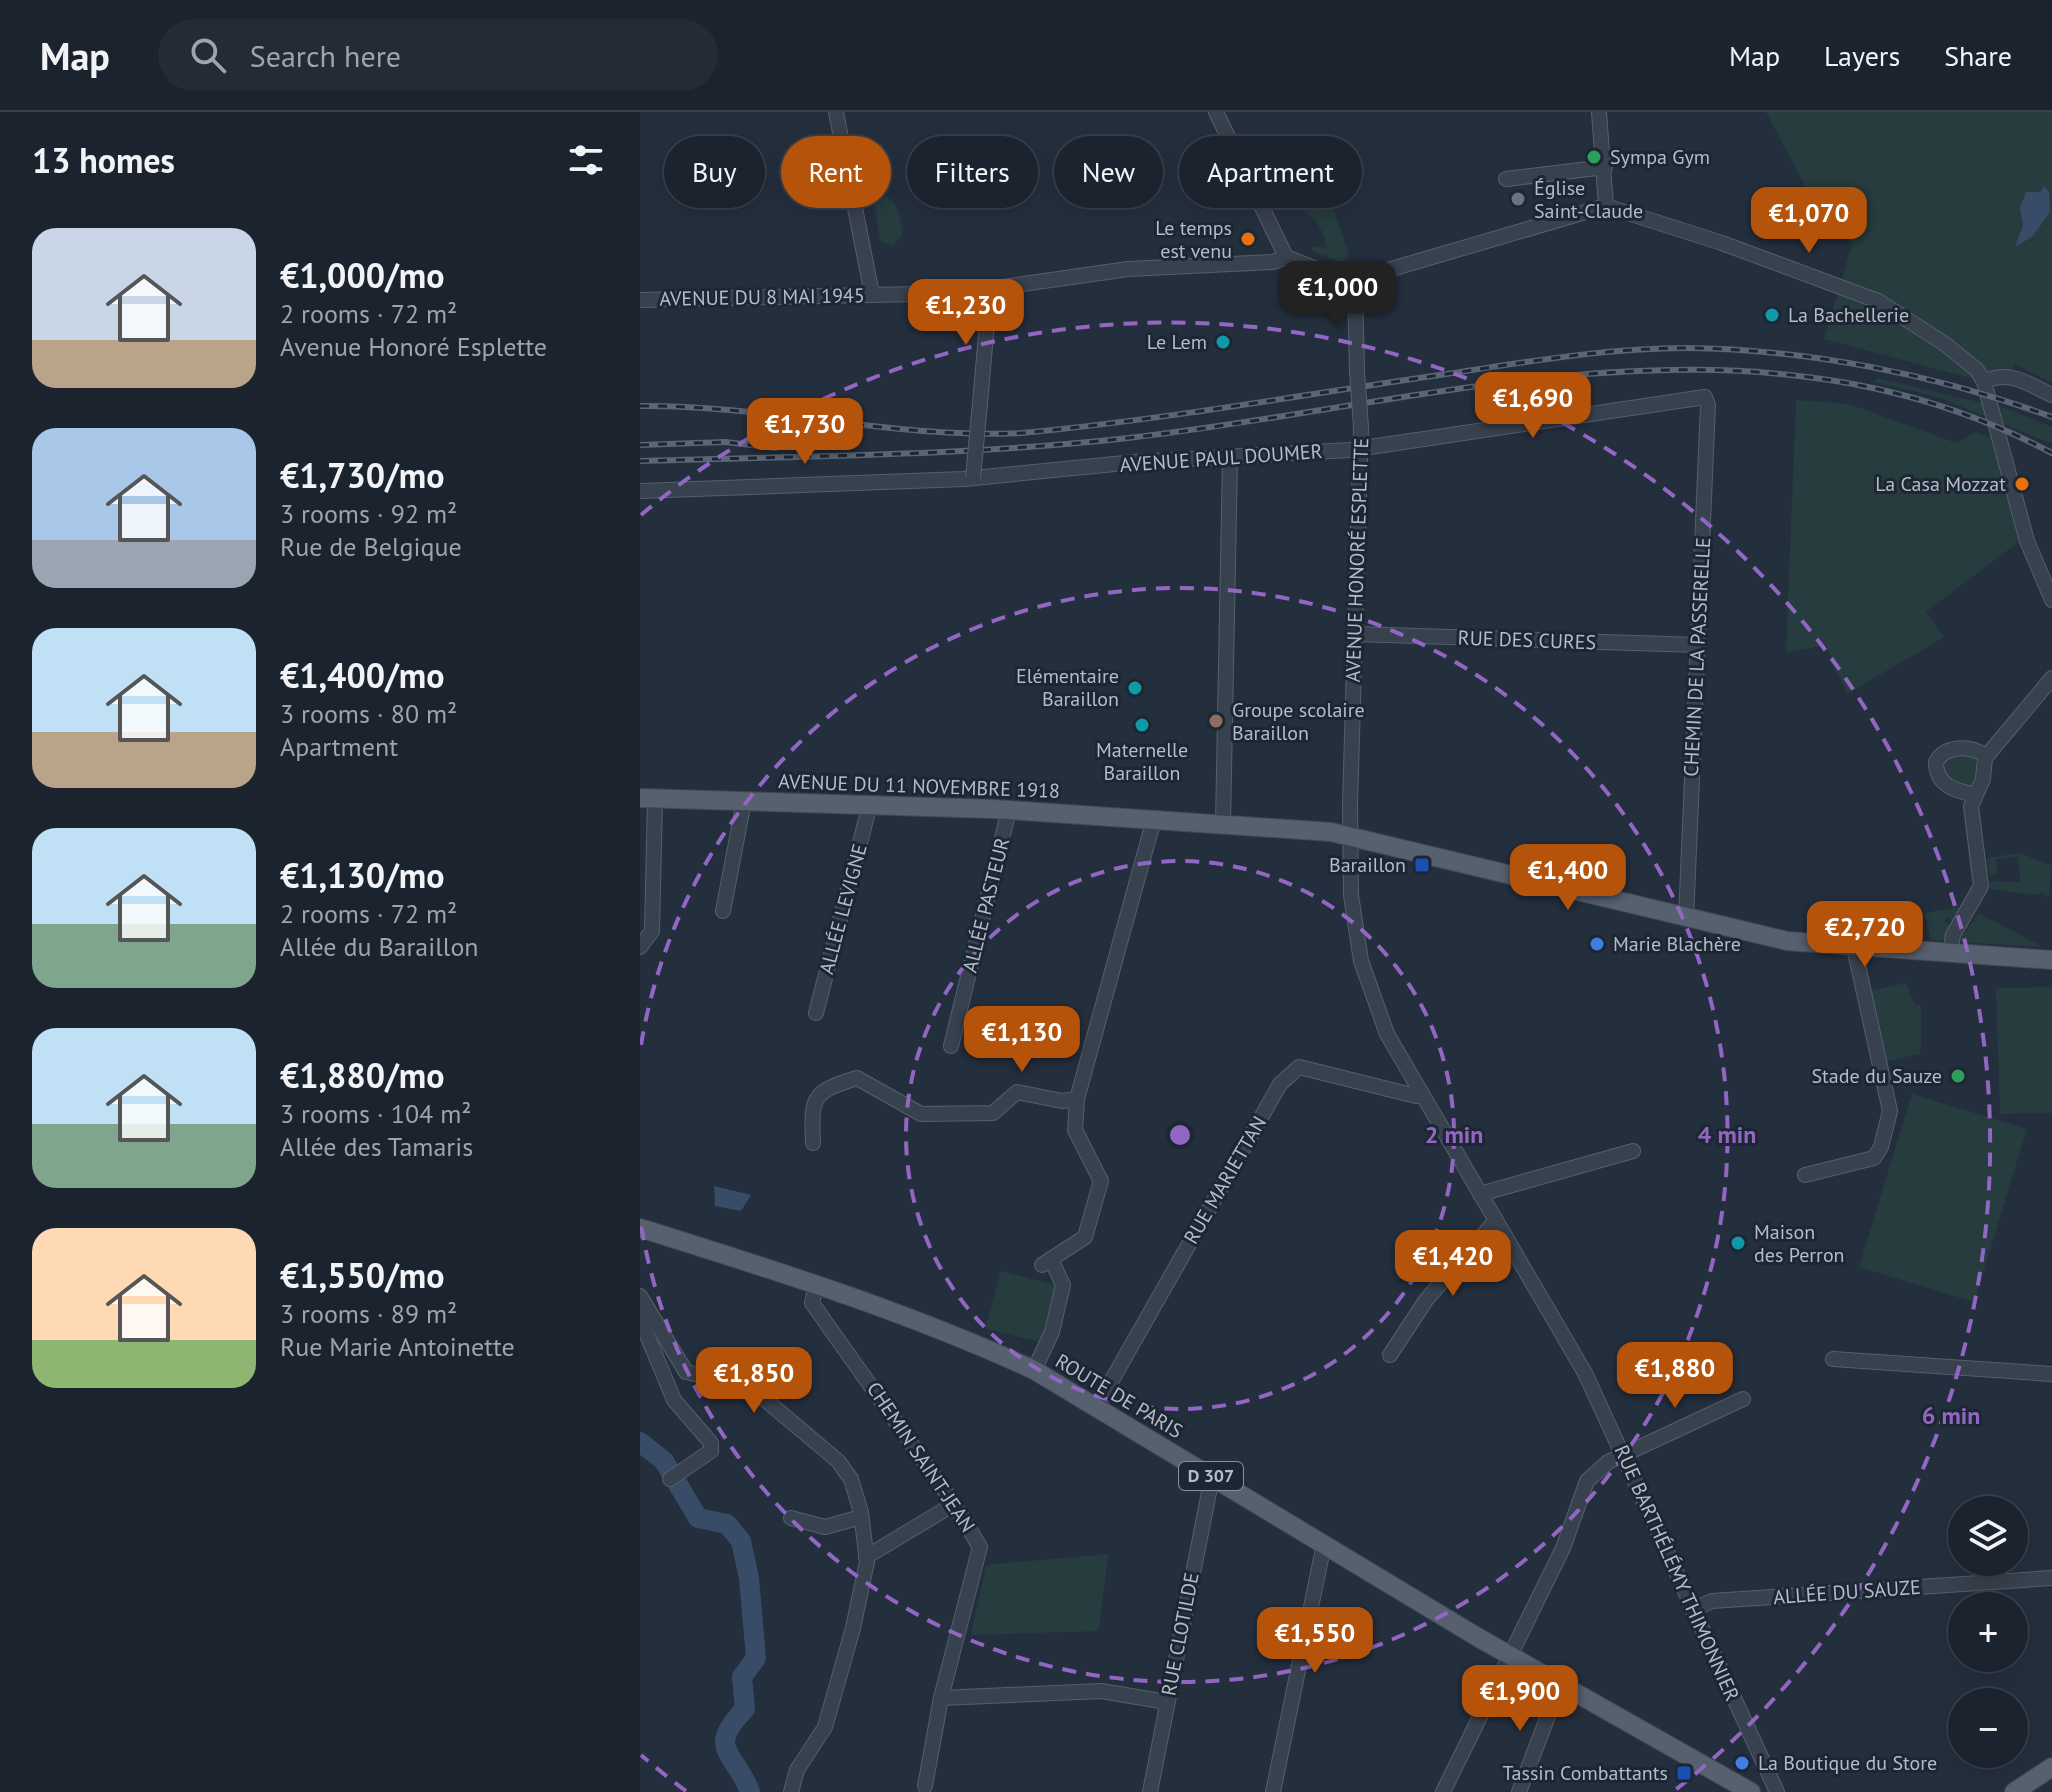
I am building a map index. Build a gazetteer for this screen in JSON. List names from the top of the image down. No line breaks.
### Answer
{"streets":{"main road":["AVENUE DU 11 NOVEMBRE 1918","ROUTE DE PARIS","D 307"],"street":["AVENUE DU 8 MAI 1945","AVENUE PAUL DOUMER","AVENUE HONORÉ ESPLETTE","RUE DES CURES","CHEMIN DE LA PASSERELLE","ALLÉE PASTEUR","ALLÉE LEVIGNE","RUE MARIETTAN","CHEMIN SAINT-JEAN","RUE BARTHÉLÉMY THIMONNIER","ALLÉE DU SAUZE","RUE CLOTILDE"]},"crossings":[["AVENUE PAUL DOUMER","AVENUE HONORÉ ESPLETTE"],["AVENUE PAUL DOUMER","CHEMIN DE LA PASSERELLE"],["AVENUE HONORÉ ESPLETTE","RUE DES CURES"],["AVENUE HONORÉ ESPLETTE","AVENUE DU 11 NOVEMBRE 1918"],["AVENUE HONORÉ ESPLETTE","RUE BARTHÉLÉMY THIMONNIER"],["RUE DES CURES","CHEMIN DE LA PASSERELLE"],["CHEMIN DE LA PASSERELLE","AVENUE DU 11 NOVEMBRE 1918"],["AVENUE DU 11 NOVEMBRE 1918","ALLÉE PASTEUR"],["AVENUE DU 11 NOVEMBRE 1918","ALLÉE LEVIGNE"],["AVENUE DU 11 NOVEMBRE 1918","RUE BARTHÉLÉMY THIMONNIER"],["RUE MARIETTAN","ROUTE DE PARIS"],["RUE MARIETTAN","RUE BARTHÉLÉMY THIMONNIER"],["ROUTE DE PARIS","CHEMIN SAINT-JEAN"],["ROUTE DE PARIS","RUE CLOTILDE"],["RUE BARTHÉLÉMY THIMONNIER","ALLÉE DU SAUZE"]],"places":{"other":["Sympa Gym","Église Saint-Claude","Le temps est venu","La Bachellerie","Le Lem","La Casa Mozzat","Elémentaire Baraillon","Groupe scolaire Baraillon","Maternelle Baraillon","Marie Blachère","Stade du Sauze","Maison des Perron","La Boutique du Store"],"transit":["Baraillon","Tassin Combattants"]},"page":{"header":"Map","search":"Search here","nav":["Map","Layers","Share"],"heading":"13 homes","chip":["Buy","Rent","Filters","New","Apartment"],"price":["€1,070","€1,000","€1,230","€1,690","€1,730","€1,400","€2,720","€1,130","€1,420","€1,880","€1,850","€1,550","€1,900"],"list":[{"name":"€1,000/mo","note":"2 rooms · 72 m² · Avenue Honoré Esplette"},{"name":"€1,730/mo","note":"3 rooms · 92 m² · Rue de Belgique"},{"name":"€1,400/mo","note":"3 rooms · 80 m² · Apartment"},{"name":"€1,130/mo","note":"2 rooms · 72 m² · Allée du Baraillon"},{"name":"€1,880/mo","note":"3 rooms · 104 m² · Allée des Tamaris"},{"name":"€1,550/mo","note":"3 rooms · 89 m² · Rue Marie Antoinette"}],"map_buttons":["+","−"]},"rings":["2 min","4 min","6 min"]}
